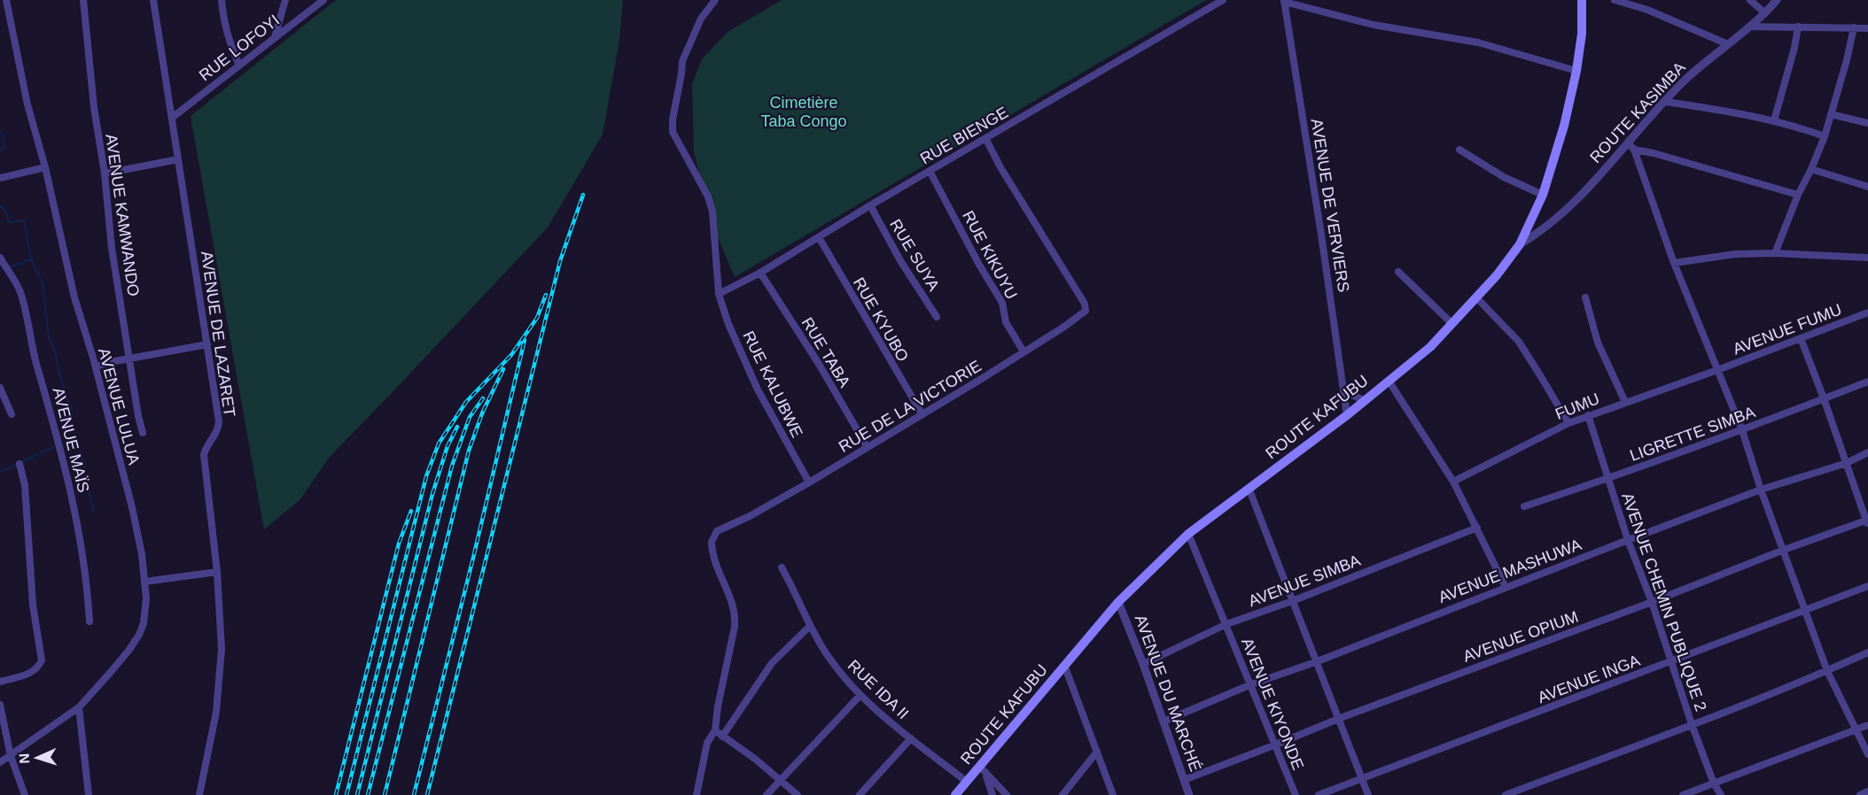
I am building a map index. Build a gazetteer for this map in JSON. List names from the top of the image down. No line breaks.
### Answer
{"streets":{"main road":["ROUTE KAFUBU"],"street":["RUE LOFOYI","ROUTE KASIMBA","RUE BIENGE","AVENUE DE VERVIERS","AVENUE KAMWANDO","RUE SUYA","RUE KIKUYU","RUE KYUBO","AVENUE FUMU","AVENUE DE LAZARET","RUE TABA","RUE KALUBWE","AVENUE LULUA","RUE DE LA VICTORIE","FUMU","LIGRETTE SIMBA","AVENUE MAÏS","AVENUE MASHUWA","AVENUE SIMBA","AVENUE CHEMIN PUBLIQUE 2","AVENUE OPIUM","AVENUE INGA","RUE IDA II","AVENUE DU MARCHÉ","AVENUE KIYONDE"]},"crossings":[["RUE LOFOYI","AVENUE DE LAZARET"],["ROUTE KASIMBA","ROUTE KAFUBU"],["RUE BIENGE","RUE SUYA"],["RUE BIENGE","RUE KIKUYU"],["RUE BIENGE","RUE KYUBO"],["RUE BIENGE","RUE TABA"],["RUE BIENGE","RUE KALUBWE"],["RUE BIENGE","RUE DE LA VICTORIE"],["AVENUE DE VERVIERS","ROUTE KAFUBU"],["RUE KIKUYU","RUE DE LA VICTORIE"],["RUE KYUBO","RUE DE LA VICTORIE"],["AVENUE FUMU","FUMU"],["RUE TABA","RUE DE LA VICTORIE"],["RUE KALUBWE","RUE DE LA VICTORIE"],["FUMU","AVENUE CHEMIN PUBLIQUE 2"],["ROUTE KAFUBU","RUE IDA II"],["ROUTE KAFUBU","AVENUE DU MARCHÉ"],["ROUTE KAFUBU","AVENUE KIYONDE"],["LIGRETTE SIMBA","AVENUE CHEMIN PUBLIQUE 2"],["AVENUE MASHUWA","AVENUE CHEMIN PUBLIQUE 2"],["AVENUE MASHUWA","AVENUE DU MARCHÉ"],["AVENUE MASHUWA","AVENUE KIYONDE"],["AVENUE SIMBA","AVENUE DU MARCHÉ"],["AVENUE SIMBA","AVENUE KIYONDE"],["AVENUE CHEMIN PUBLIQUE 2","AVENUE OPIUM"],["AVENUE CHEMIN PUBLIQUE 2","AVENUE INGA"],["AVENUE OPIUM","AVENUE DU MARCHÉ"],["AVENUE OPIUM","AVENUE KIYONDE"]],"parks":["Cimetière Taba Congo"],"north":"left"}
